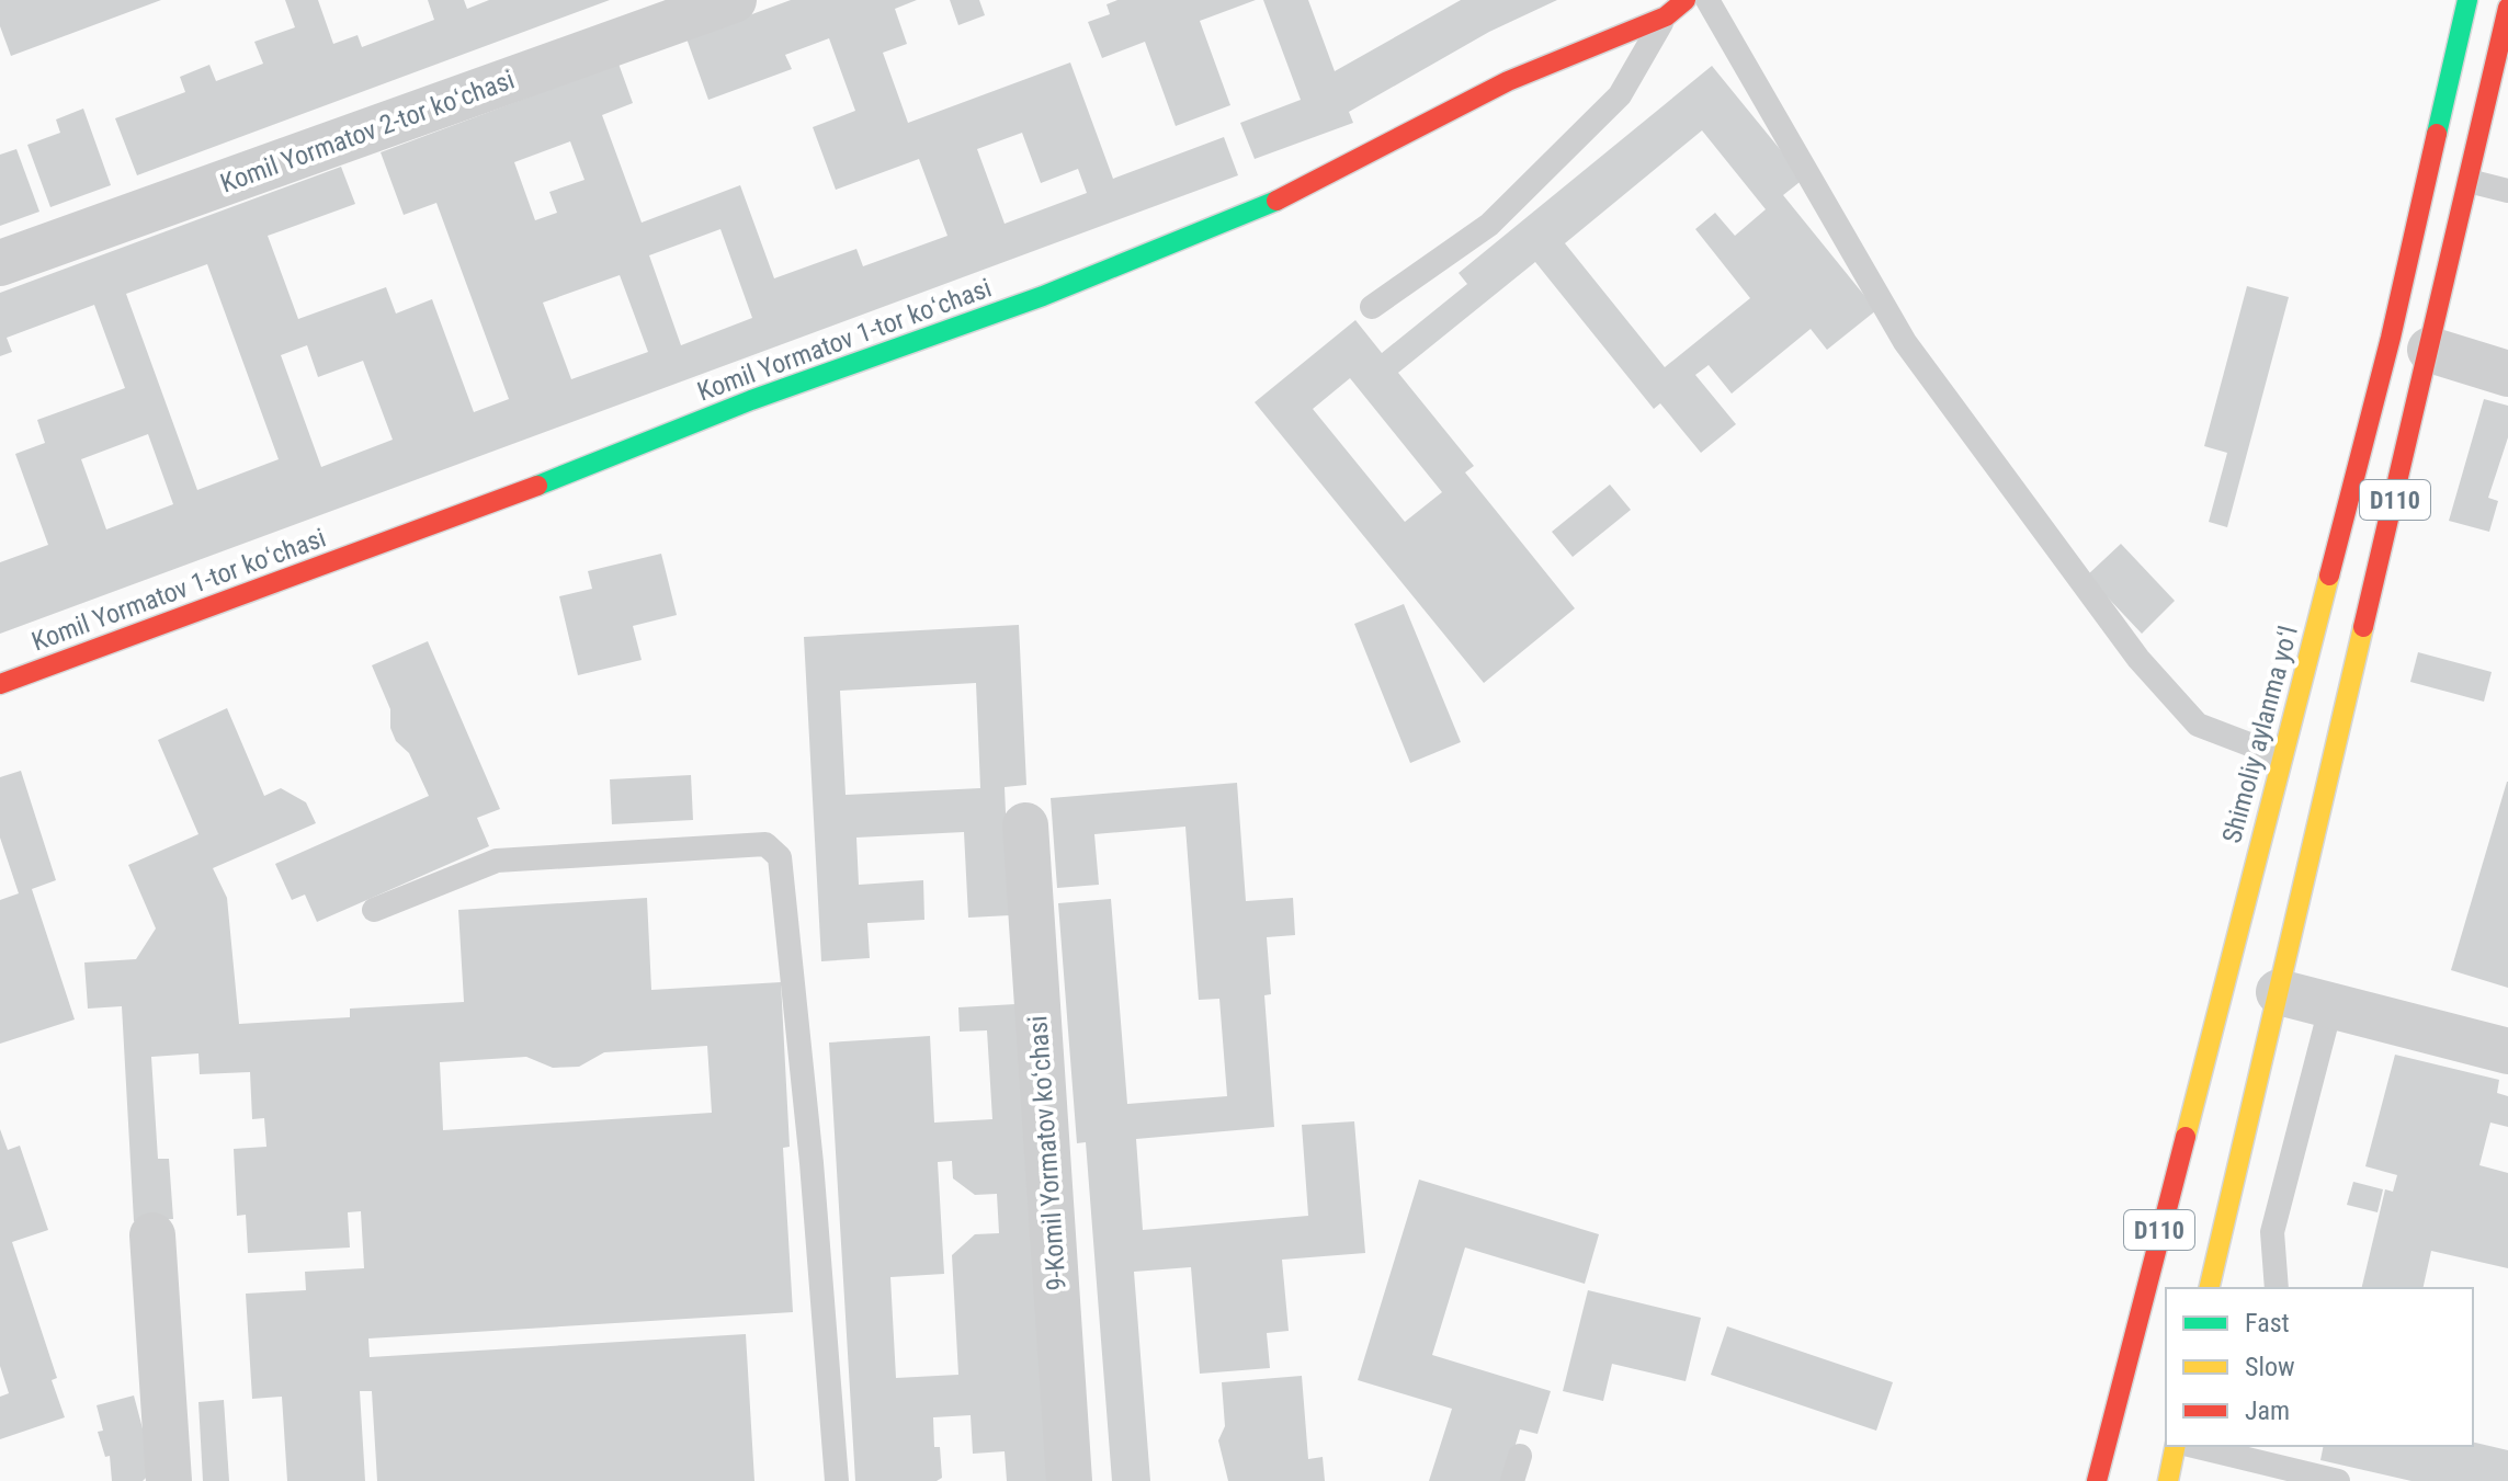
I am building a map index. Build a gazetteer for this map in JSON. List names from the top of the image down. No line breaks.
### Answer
{"streets":{"main road":["Komil Yormatov 1-tor koʻchasi","D110","Shimoliy aylanma yoʻl"],"street":["Komil Yormatov 2-tor koʻchasi","9-Komil Yormatov koʻchasi"]},"legend":["Fast","Slow","Jam"]}
